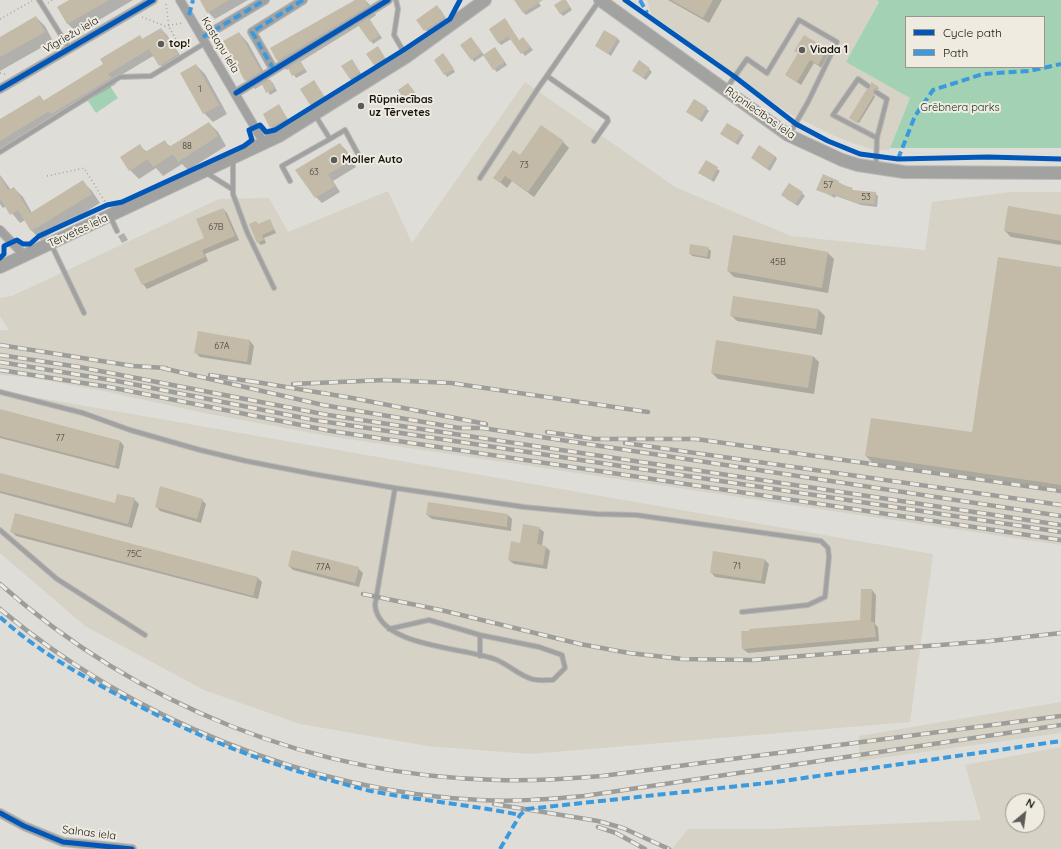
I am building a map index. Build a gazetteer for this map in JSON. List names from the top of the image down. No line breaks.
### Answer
{"streets":{"main road":["Rūpniecības iela","Tērvetes iela"],"street":["Vīgriežu iela","Kastaņu iela","Salnas iela"]},"crossings":[["Kastaņu iela","Tērvetes iela"]],"parks":["Grēbnera parks"],"places":["top!","Viada 1","Rūpniecības uz Tērvetes","Moller Auto"],"house_numbers":["1","88","73","63","57","53","67B","45B","67A","77","75C","71","77A"],"legend":["Cycle path","Path"],"north":"top right"}
